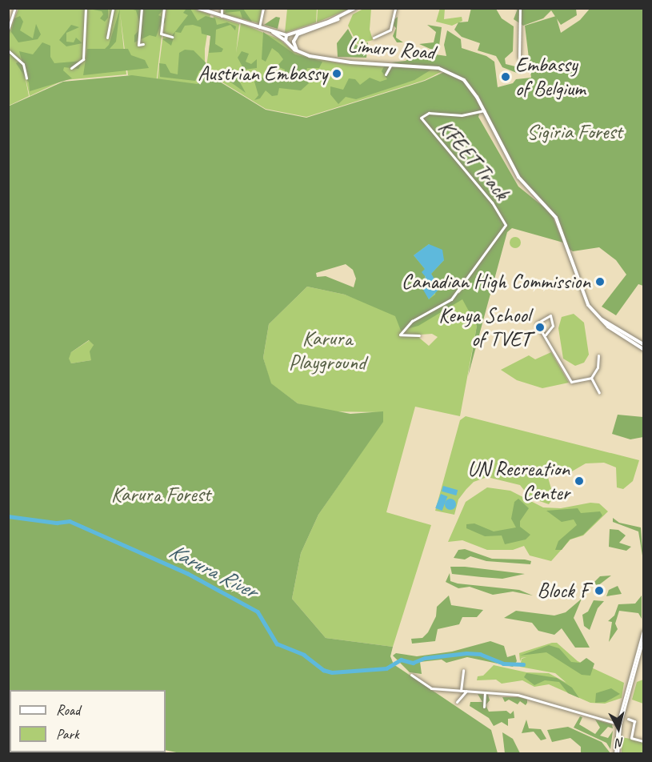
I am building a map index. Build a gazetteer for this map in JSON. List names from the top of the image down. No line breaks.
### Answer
{"streets":{"main road":["Limuru Road"],"street":["KFEET Track"]},"crossings":[["Limuru Road","KFEET Track"]],"water":["Karura River"],"parks":["Sigiria Forest","Karura Playground","Karura Forest"],"places":["Austrian Embassy","Embassy of Belgium","Canadian High Commission","Kenya School of TVET","UN Recreation Center","Block F"],"legend":["Road","Park"],"north":"bottom"}
